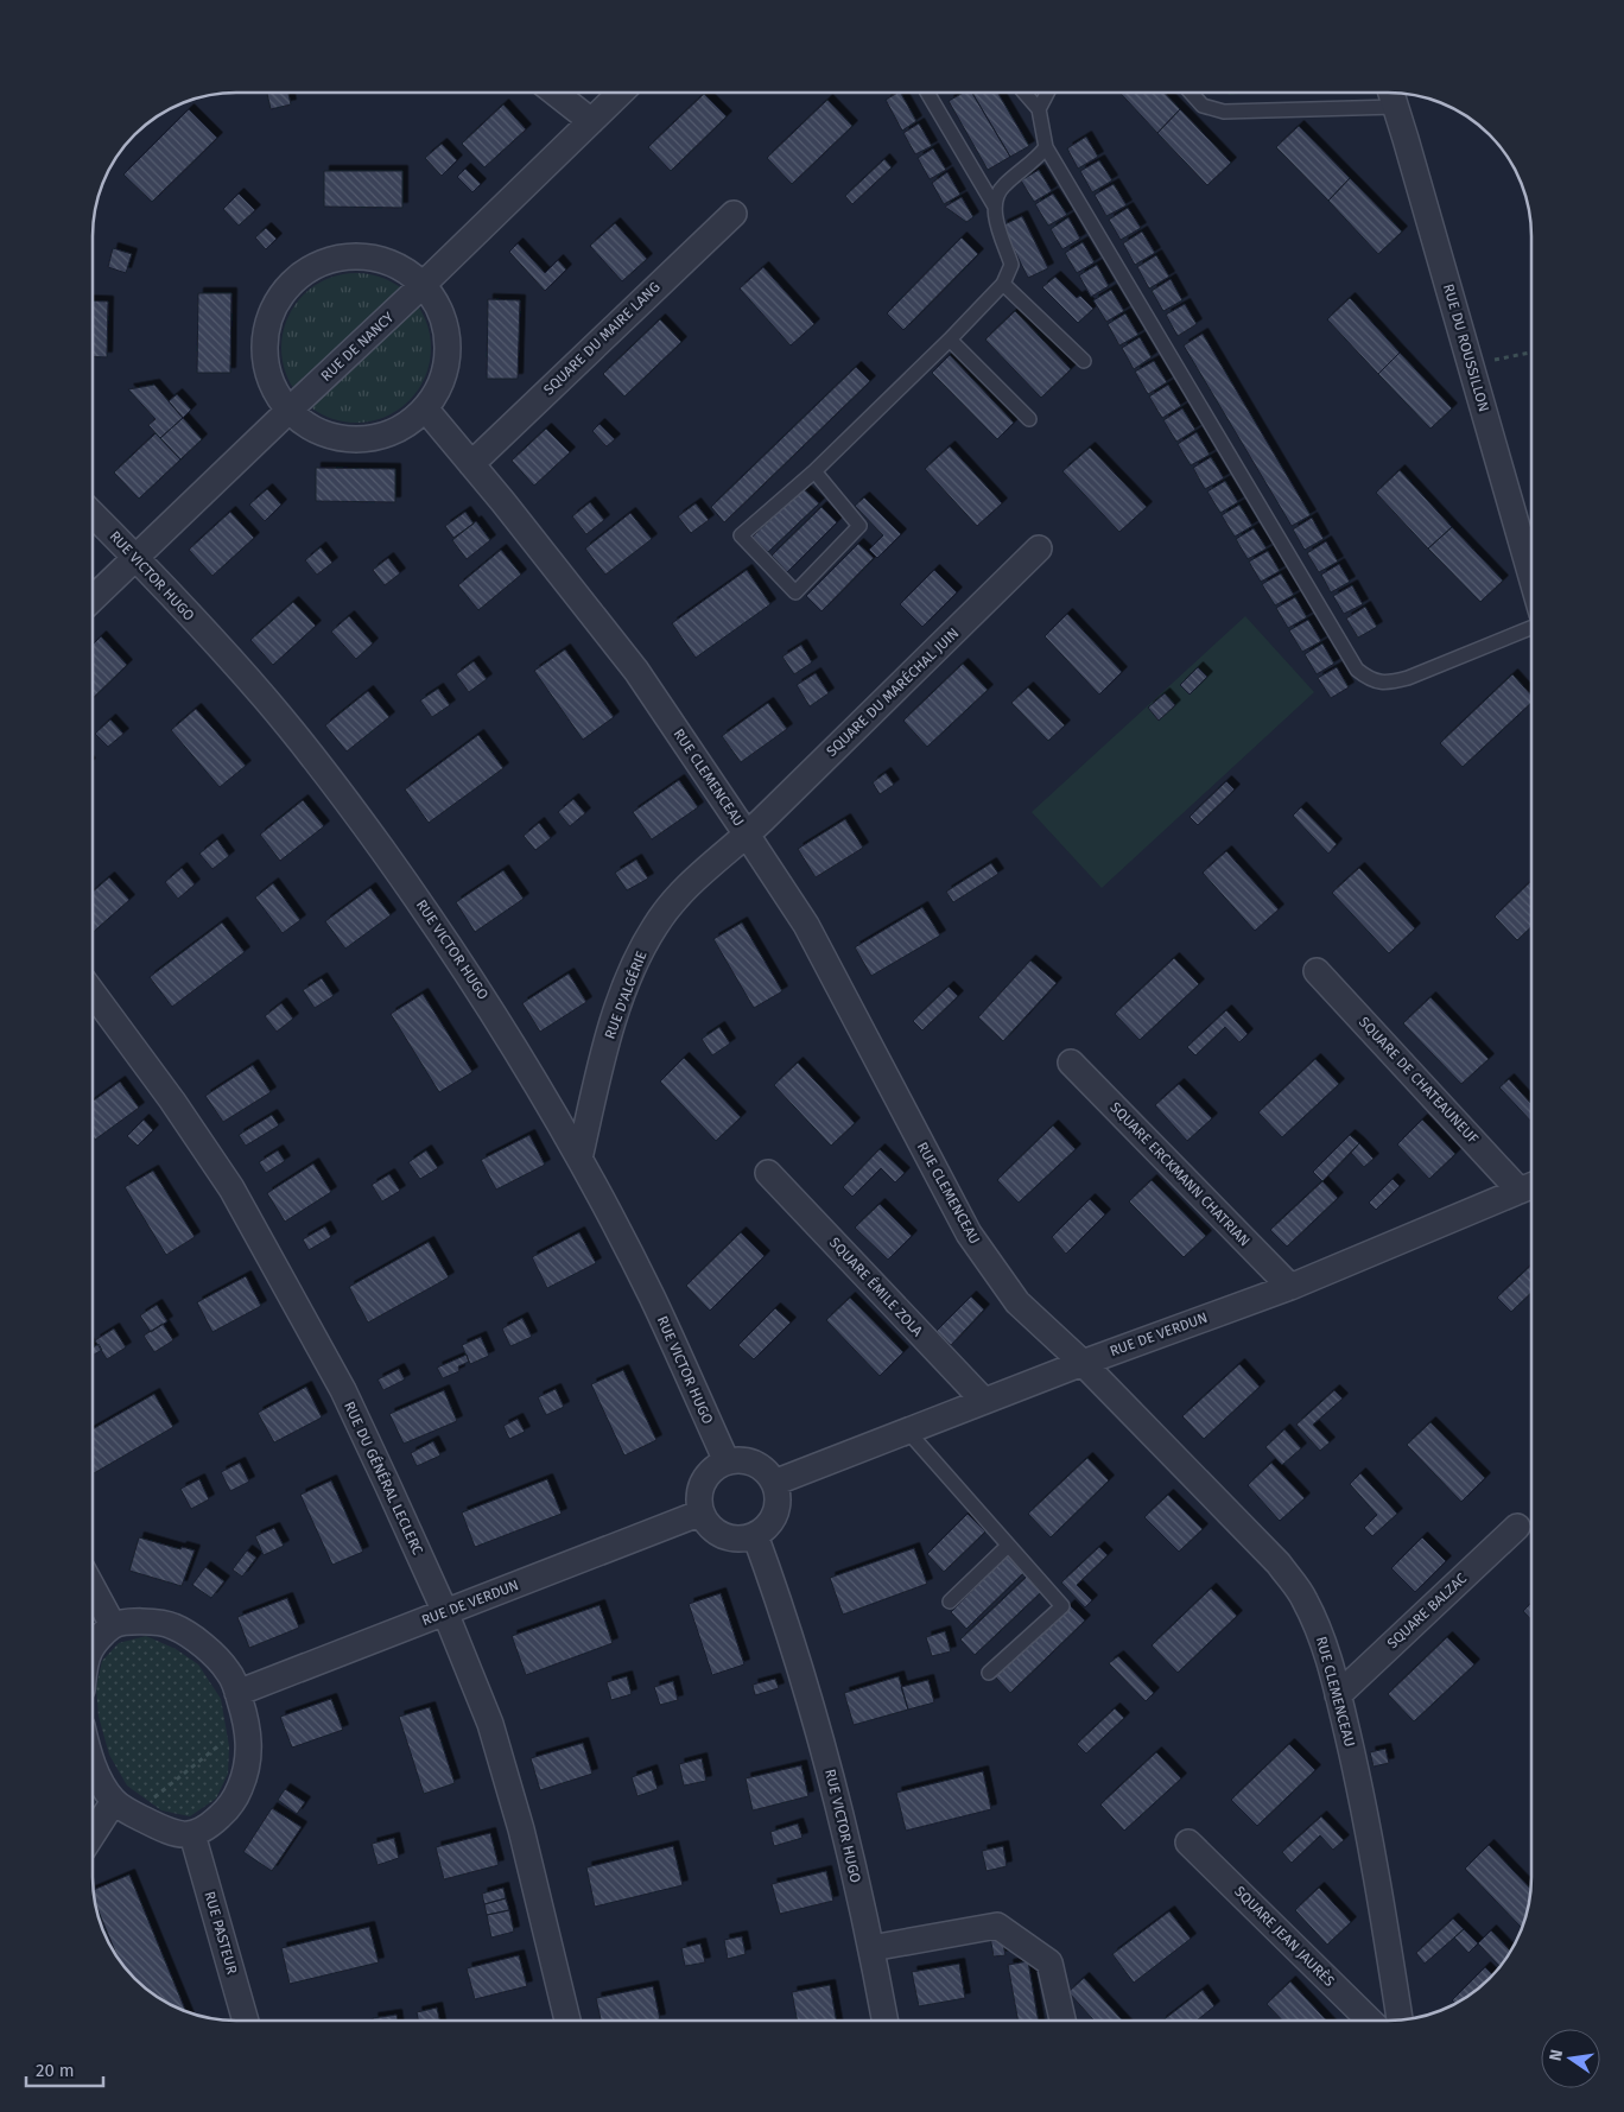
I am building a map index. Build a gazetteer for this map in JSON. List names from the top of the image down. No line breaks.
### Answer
{"streets":{"street":["SQUARE DU MAIRE LANG","RUE DE NANCY","RUE DU ROUSSILLON","RUE VICTOR HUGO","SQUARE DU MARÉCHAL JUIN","RUE CLEMENCEAU","RUE D'ALGÉRIE","SQUARE DE CHATEAUNEUF","SQUARE ERCKMANN CHATRIAN","SQUARE ÉMILE ZOLA","RUE DE VERDUN","RUE DU GÉNÉRAL LECLERC","SQUARE BALZAC","RUE PASTEUR","SQUARE JEAN JAURÈS"]},"crossings":[["SQUARE DU MAIRE LANG","RUE CLEMENCEAU"],["RUE DE NANCY","RUE VICTOR HUGO"],["RUE VICTOR HUGO","RUE D'ALGÉRIE"],["RUE VICTOR HUGO","RUE DE VERDUN"],["SQUARE DU MARÉCHAL JUIN","RUE CLEMENCEAU"],["SQUARE DU MARÉCHAL JUIN","RUE D'ALGÉRIE"],["RUE CLEMENCEAU","RUE D'ALGÉRIE"],["RUE CLEMENCEAU","RUE DE VERDUN"],["RUE CLEMENCEAU","SQUARE BALZAC"],["SQUARE DE CHATEAUNEUF","RUE DE VERDUN"],["SQUARE ERCKMANN CHATRIAN","RUE DE VERDUN"],["SQUARE ÉMILE ZOLA","RUE DE VERDUN"],["RUE DE VERDUN","RUE DU GÉNÉRAL LECLERC"]],"scale_bar":"20 m","north":"left"}
